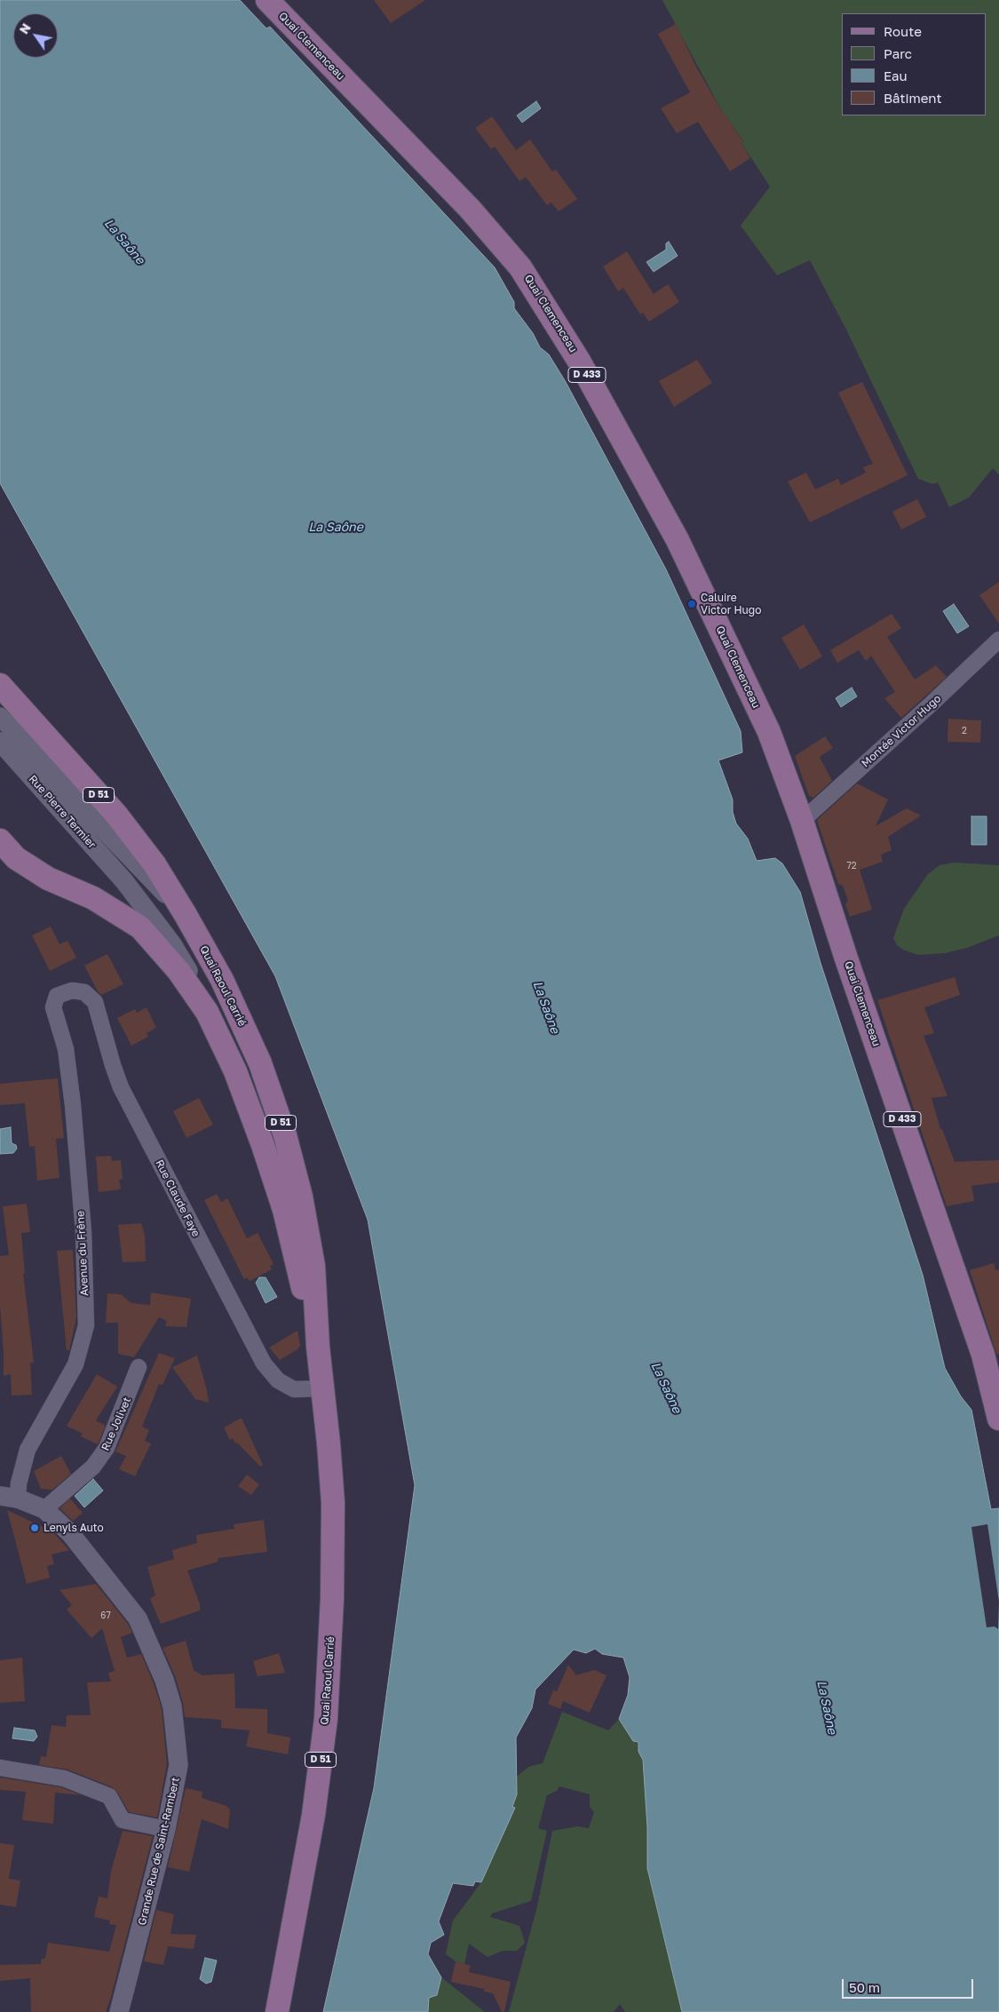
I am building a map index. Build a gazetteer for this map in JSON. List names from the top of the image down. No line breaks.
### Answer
{"streets":{"main road":["Quai Clemenceau","D 433","D 51","Quai Raoul Carrié"],"street":["Montée Victor Hugo","Rue Pierre Termier","Rue Claude Faye","Avenue du Frêne","Rue Jolivet","Grande Rue de Saint-Rambert"]},"crossings":[["Quai Clemenceau","Montée Victor Hugo"],["Rue Pierre Termier","Quai Raoul Carrié"],["Quai Raoul Carrié","Rue Claude Faye"],["Rue Claude Faye","Avenue du Frêne"],["Avenue du Frêne","Grande Rue de Saint-Rambert"],["Rue Jolivet","Grande Rue de Saint-Rambert"]],"water":["La Saône"],"places":["Caluire Victor Hugo","Lenyls Auto"],"house_numbers":["2","72","67"],"legend":["Route","Parc","Eau","Bâtiment"],"scale_bar":"50 m","north":"top left"}
